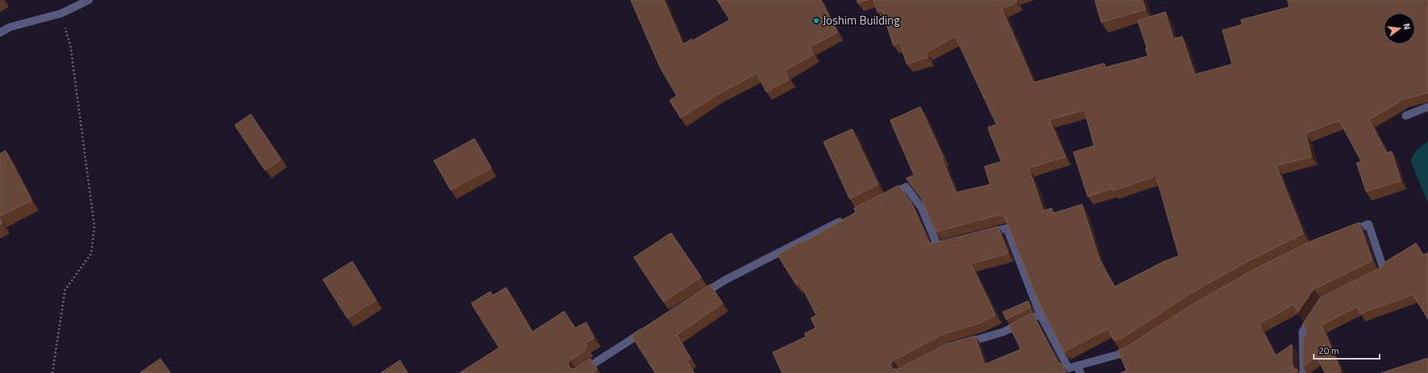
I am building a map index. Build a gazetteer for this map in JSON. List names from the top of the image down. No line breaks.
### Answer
{"places":["Joshim Building"],"scale_bar":"20 m","north":"right"}
